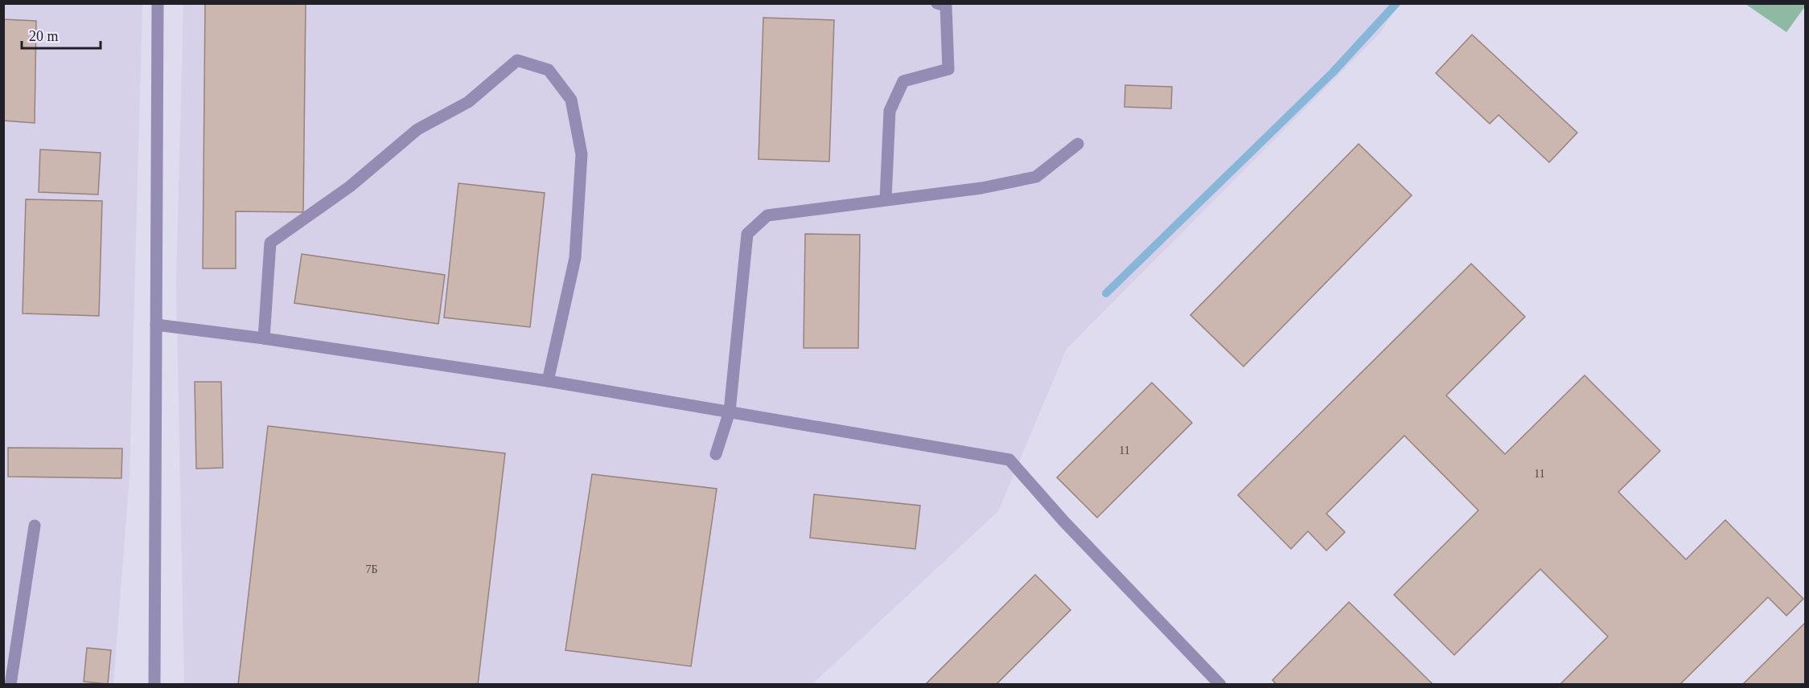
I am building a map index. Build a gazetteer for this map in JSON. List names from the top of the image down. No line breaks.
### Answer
{"house_numbers":["11","11","7Б"],"scale_bar":"20 m"}
